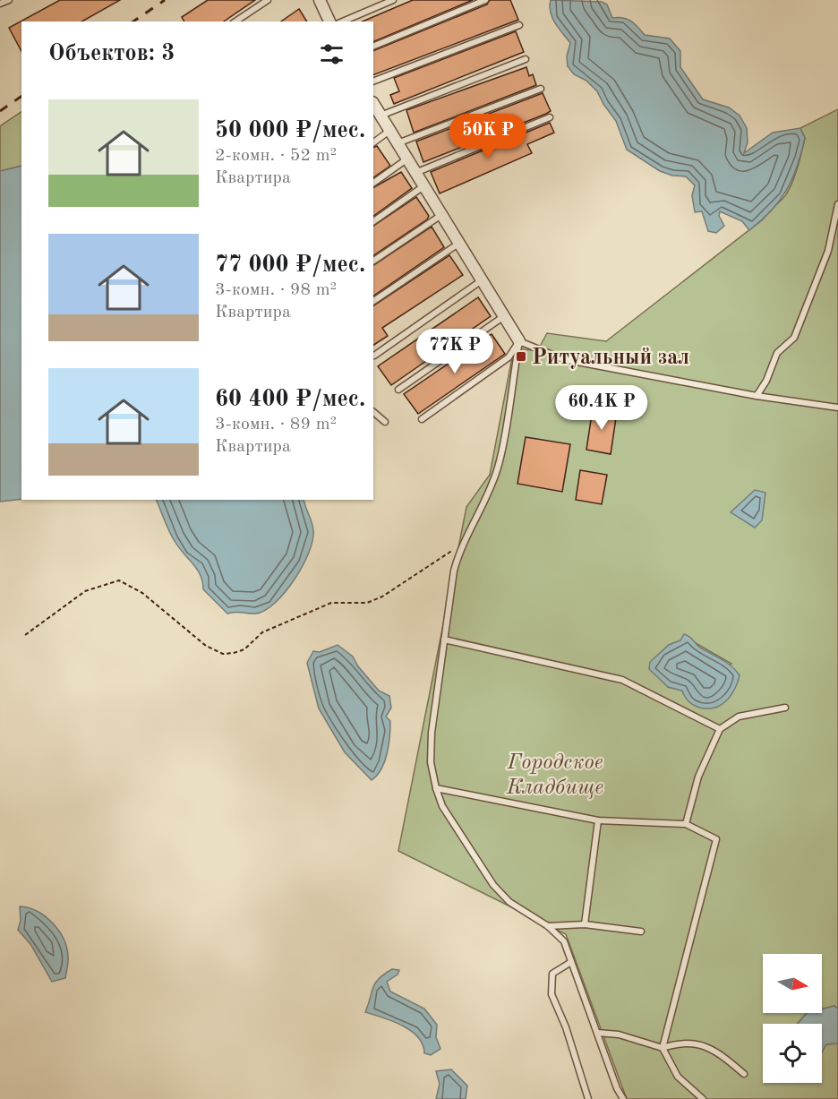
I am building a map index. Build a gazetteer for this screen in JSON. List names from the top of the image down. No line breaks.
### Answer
{"parks":["Городское Кладбище"],"places":{"transit":["Ритуальный зал"]},"north":"right","page":{"heading":"Объектов: 3","list":[{"name":"50 000 ₽/мес.","note":"2-комн. · 52 m² · Квартира"},{"name":"77 000 ₽/мес.","note":"3-комн. · 98 m² · Квартира"},{"name":"60 400 ₽/мес.","note":"3-комн. · 89 m² · Квартира"}],"price":["50K ₽","77K ₽","60.4K ₽"]}}
